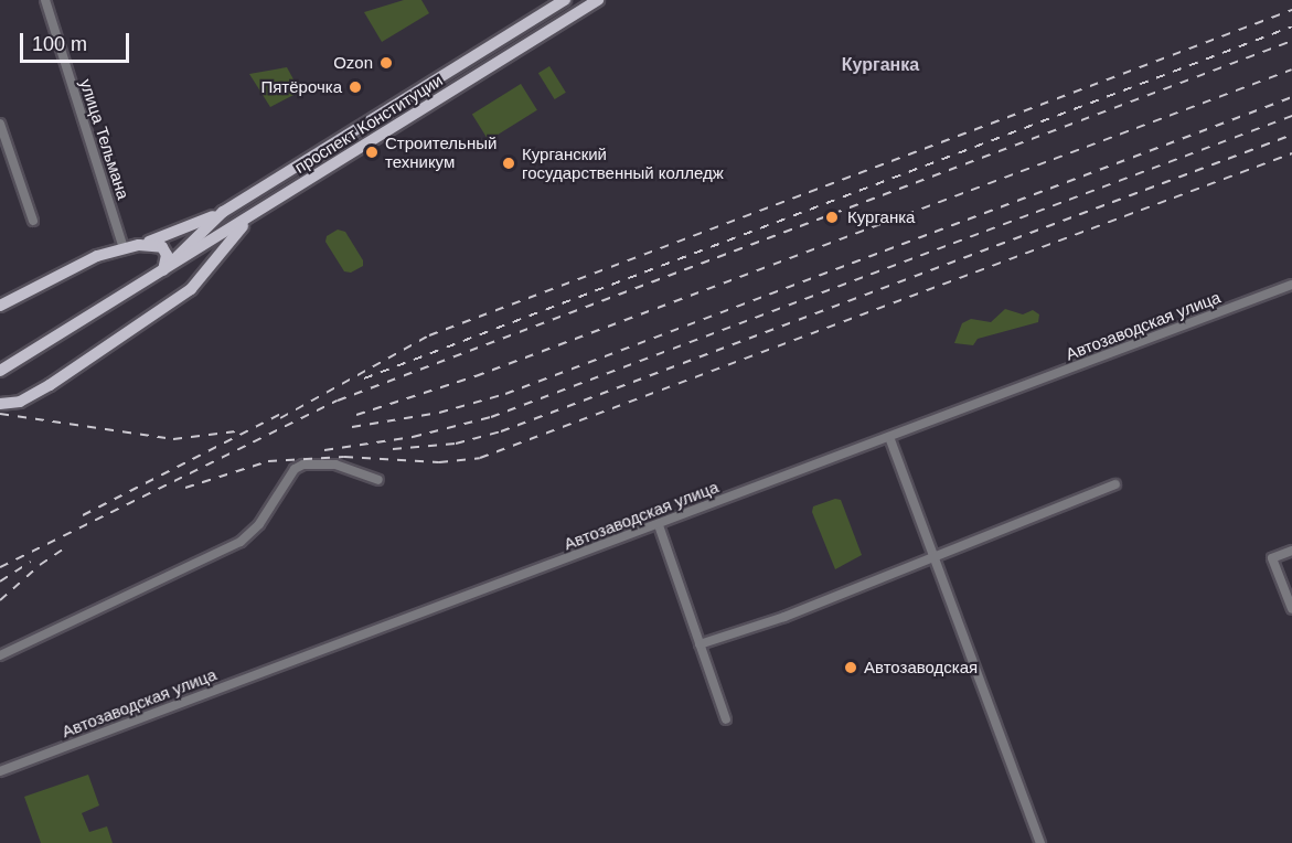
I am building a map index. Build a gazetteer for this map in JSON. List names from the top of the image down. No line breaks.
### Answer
{"streets":{"main road":["проспект Конституции"],"street":["улица Тельмана","Автозаводская улица"]},"districts":["Курганка"],"places":["Ozon","Пятёрочка","Строительный техникум","Курганский государственный колледж","Курганка","Автозаводская"],"scale_bar":"100 m"}
